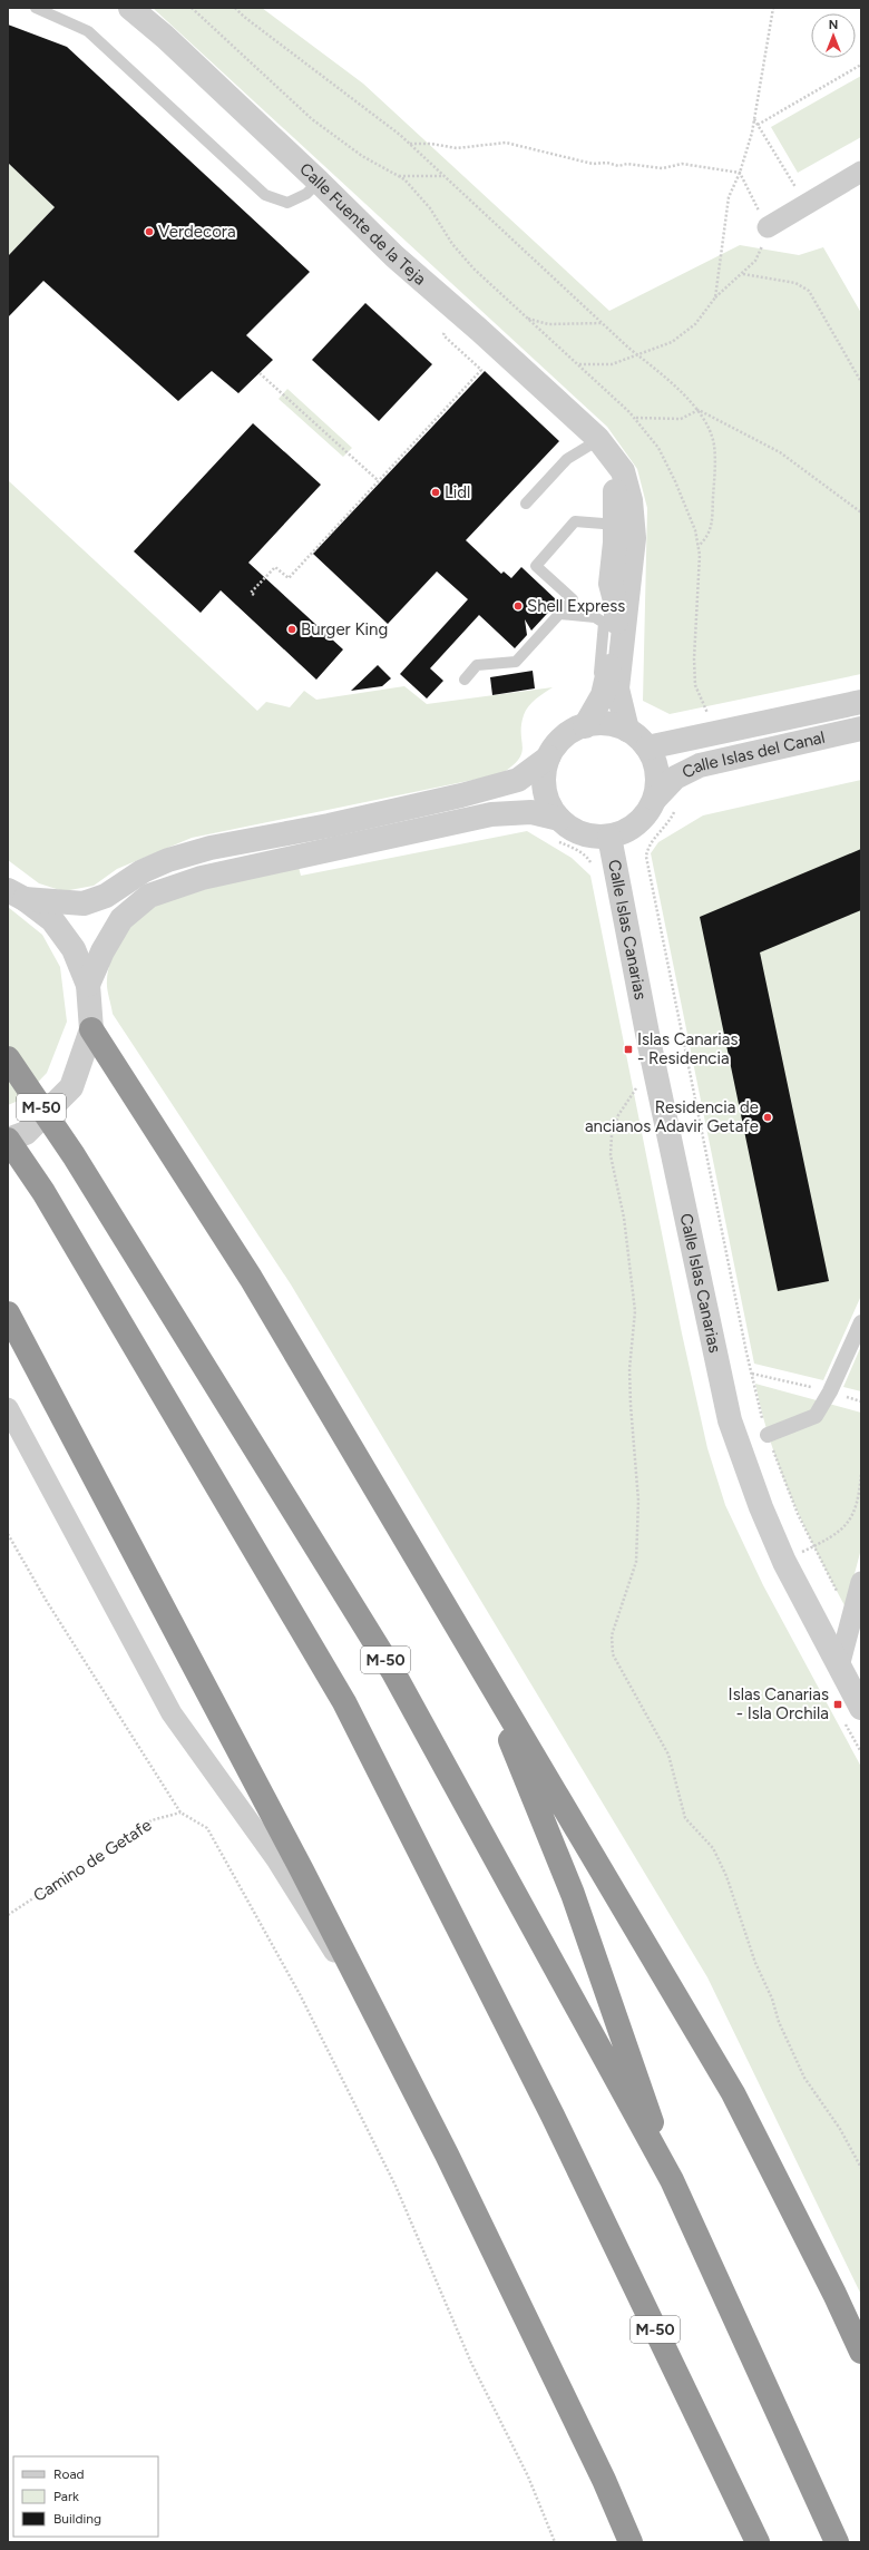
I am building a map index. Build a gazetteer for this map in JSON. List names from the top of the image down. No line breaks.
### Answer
{"streets":{"highway":["M-50"],"street":["Calle Fuente de la Teja","Calle Islas del Canal","Calle Islas Canarias"],"path":["Camino de Getafe"]},"crossings":[["Calle Fuente de la Teja","Calle Islas del Canal"],["Calle Fuente de la Teja","Calle Islas Canarias"],["Calle Islas del Canal","Calle Islas Canarias"]],"places":{"other":["Verdecora","Lidl","Shell Express","Burger King","Residencia de ancianos Adavir Getafe"],"transit":["Islas Canarias - Residencia","Islas Canarias - Isla Orchila"]},"legend":["Road","Park","Building"],"north":"top"}
